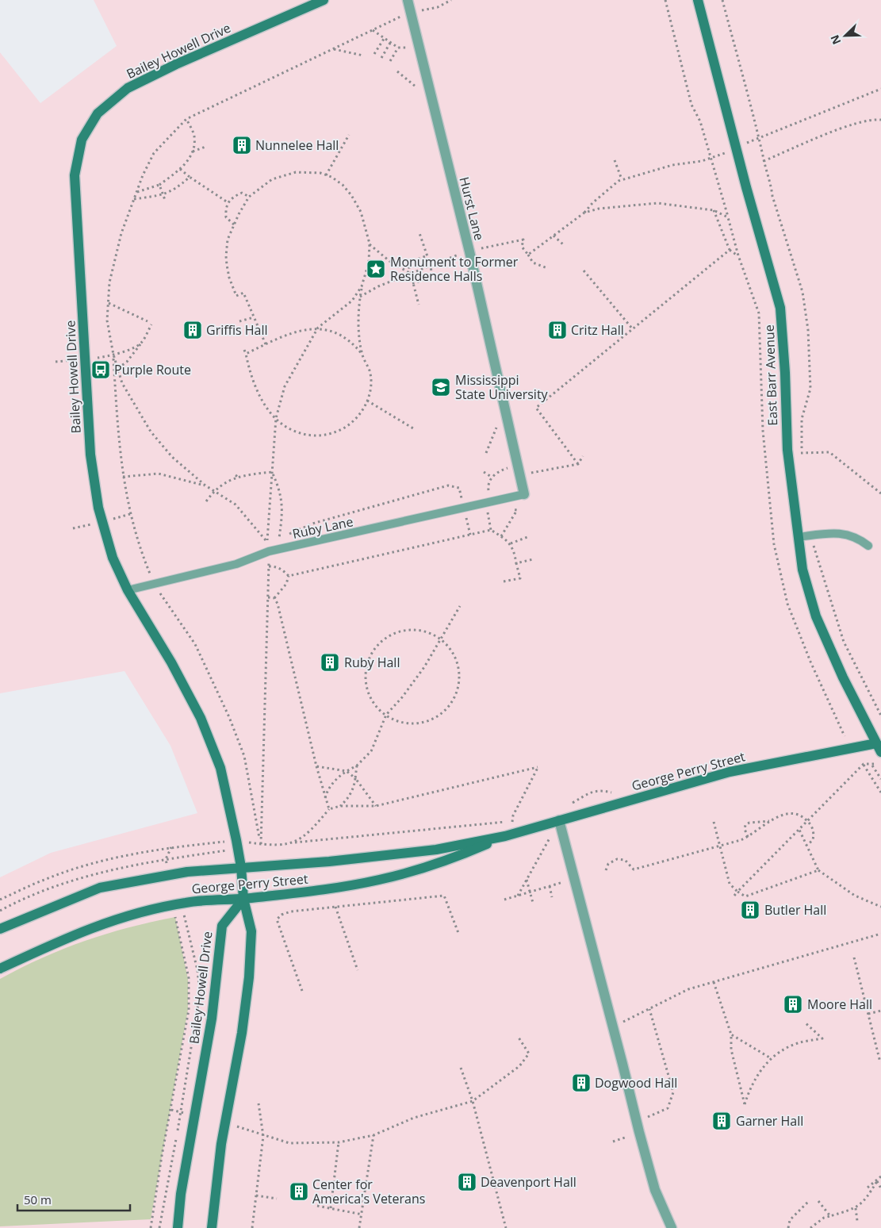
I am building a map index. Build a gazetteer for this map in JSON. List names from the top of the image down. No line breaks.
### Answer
{"streets":{"street":["Bailey Howell Drive","Hurst Lane","East Barr Avenue","George Perry Street"],"lane":["Ruby Lane"]},"crossings":[["Bailey Howell Drive","Ruby Lane"],["Bailey Howell Drive","George Perry Street"],["Hurst Lane","Ruby Lane"],["East Barr Avenue","George Perry Street"]],"places":{"building":["Nunnelee Hall","Griffis Hall","Critz Hall","Ruby Hall","Butler Hall","Moore Hall","Dogwood Hall","Garner Hall","Deavenport Hall","Center for America's Veterans"],"place":["Monument to Former Residence Halls"],"bus stop":["Purple Route"],"school or university":["Mississippi State University"]},"scale_bar":"50 m","north":"bottom left"}
